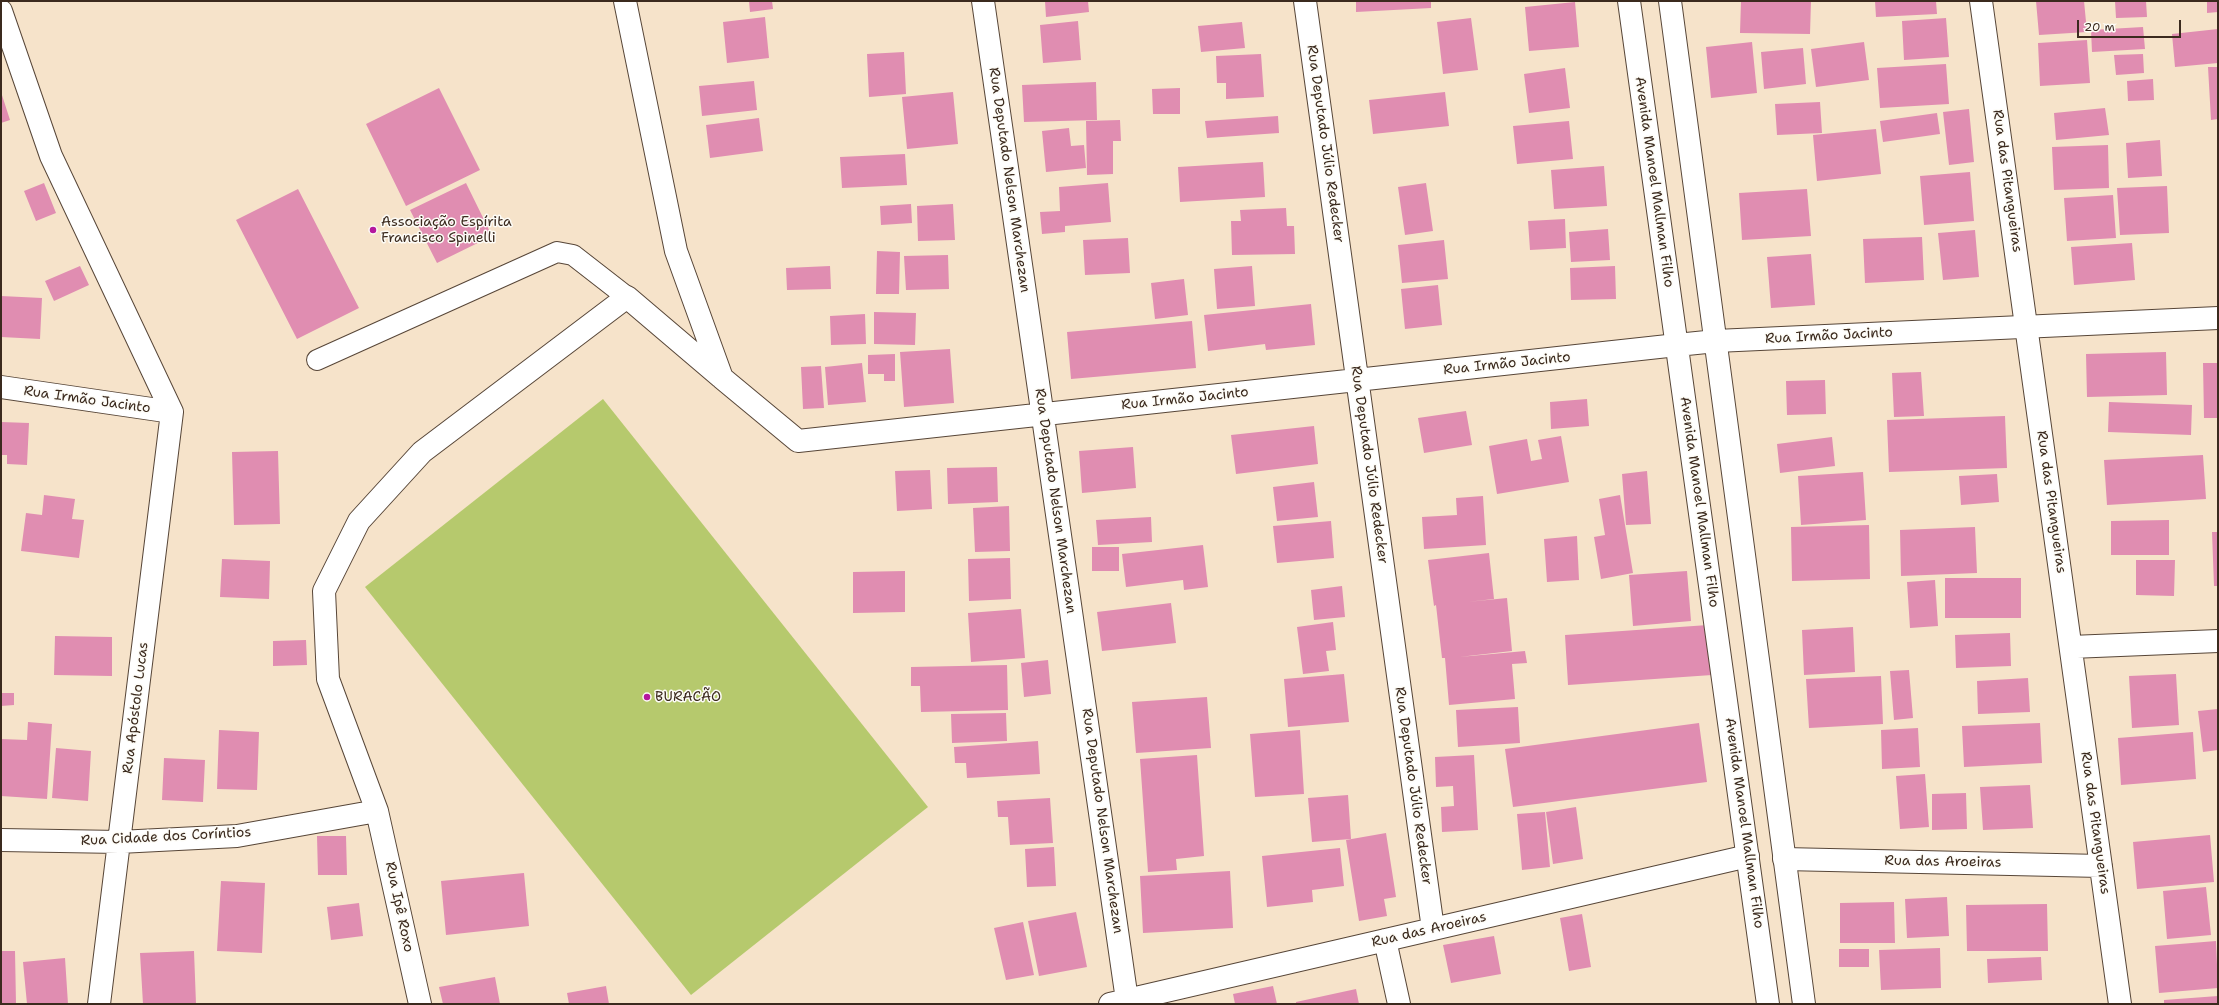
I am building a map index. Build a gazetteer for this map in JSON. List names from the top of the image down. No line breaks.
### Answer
{"streets":{"street":["Rua Deputado Júlio Redecker","Rua Deputado Nelson Marchezan","Rua das Pitangueiras","Avenida Manoel Mallman Filho","Rua Irmão Jacinto","Rua Apóstolo Lucas","Rua Cidade dos Coríntios","Rua das Aroeiras","Rua Ipê Roxo"]},"crossings":[["Rua Deputado Júlio Redecker","Rua Irmão Jacinto"],["Rua Deputado Júlio Redecker","Rua das Aroeiras"],["Rua Deputado Nelson Marchezan","Rua Irmão Jacinto"],["Rua Deputado Nelson Marchezan","Rua das Aroeiras"],["Rua das Pitangueiras","Rua Irmão Jacinto"],["Rua das Pitangueiras","Rua das Aroeiras"],["Avenida Manoel Mallman Filho","Rua Irmão Jacinto"],["Avenida Manoel Mallman Filho","Rua das Aroeiras"],["Rua Irmão Jacinto","Rua Apóstolo Lucas"],["Rua Apóstolo Lucas","Rua Cidade dos Coríntios"],["Rua Cidade dos Coríntios","Rua Ipê Roxo"]],"places":["Associação Espírita Francisco Spinelli","BURACÃO"],"scale_bar":"20 m"}
